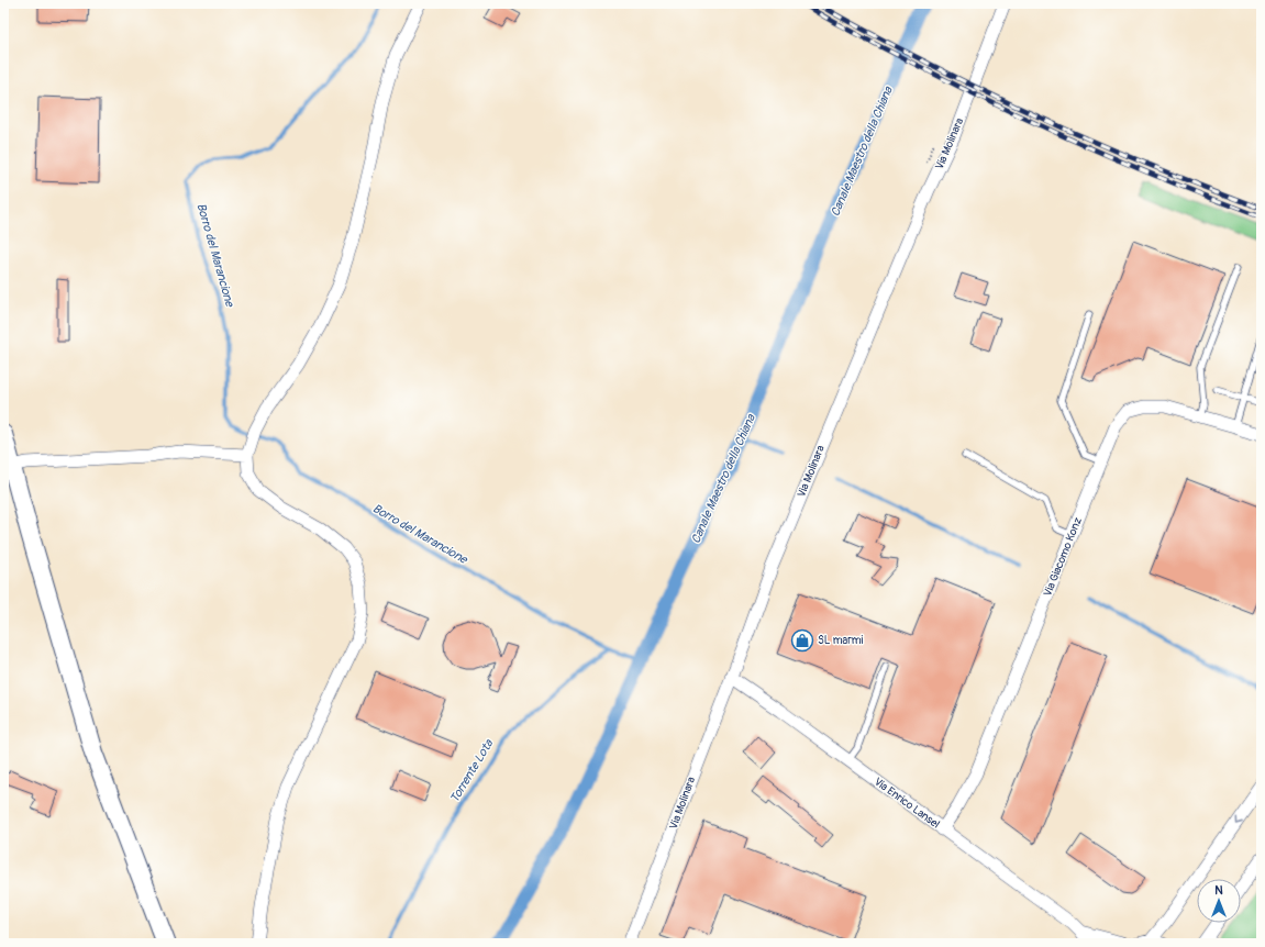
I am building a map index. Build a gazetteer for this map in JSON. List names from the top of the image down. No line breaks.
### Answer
{"streets":{"street":["Via Molinara","Via Giacomo Konz","Via Enrico Lansel"]},"crossings":[["Via Molinara","Via Enrico Lansel"],["Via Giacomo Konz","Via Enrico Lansel"]],"water":["Canale Maestro della Chiana","Borro del Marancione","Torrente Lota"],"places":{"shop":["SL marmi"]},"north":"top"}
